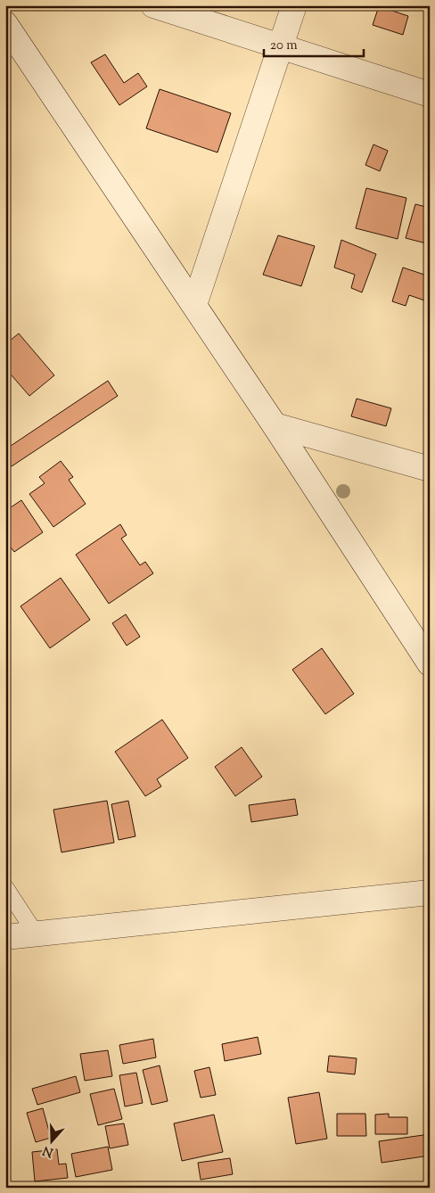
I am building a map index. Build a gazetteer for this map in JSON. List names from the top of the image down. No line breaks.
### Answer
{"scale_bar":"20 m","north":"bottom"}
